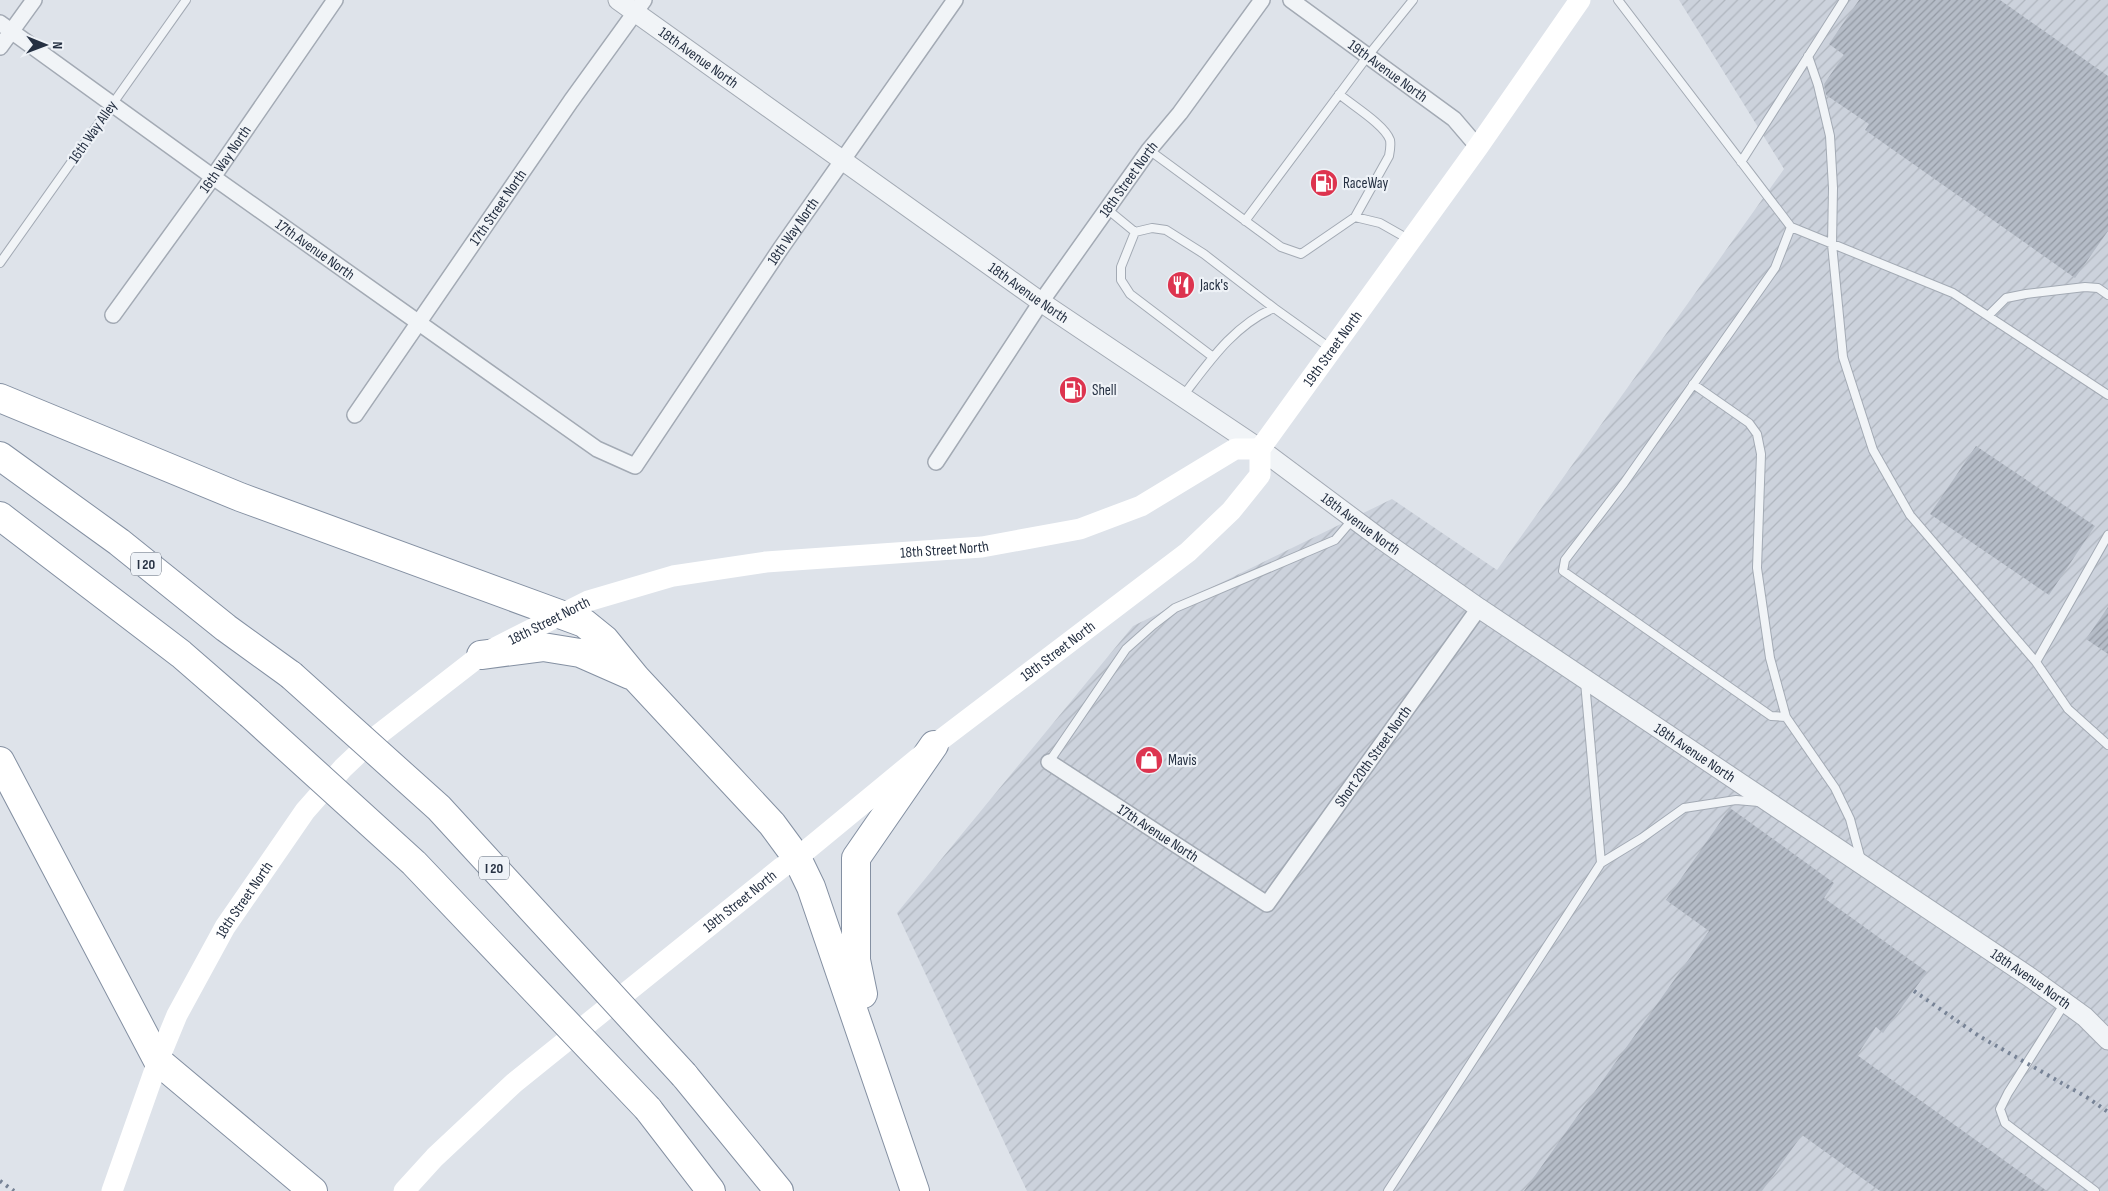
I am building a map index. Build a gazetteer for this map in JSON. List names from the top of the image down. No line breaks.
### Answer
{"streets":{"highway":["I 20"],"main road":["18th Street North","19th Street North"],"street":["18th Avenue North","19th Avenue North","16th Way North","17th Street North","18th Way North","17th Avenue North","Short 20th Street North"],"lane":["16th Way Alley"]},"crossings":[["18th Avenue North","18th Street North"],["18th Avenue North","17th Street North"],["18th Avenue North","18th Way North"],["18th Avenue North","19th Street North"],["18th Avenue North","Short 20th Street North"],["19th Avenue North","19th Street North"],["16th Way Alley","17th Avenue North"],["16th Way North","17th Avenue North"],["18th Street North","19th Street North"],["17th Street North","17th Avenue North"],["18th Way North","17th Avenue North"],["17th Avenue North","Short 20th Street North"]],"places":{"fuel station":["RaceWay","Shell"],"restaurant":["Jack's"],"shop":["Mavis"]},"north":"right"}
